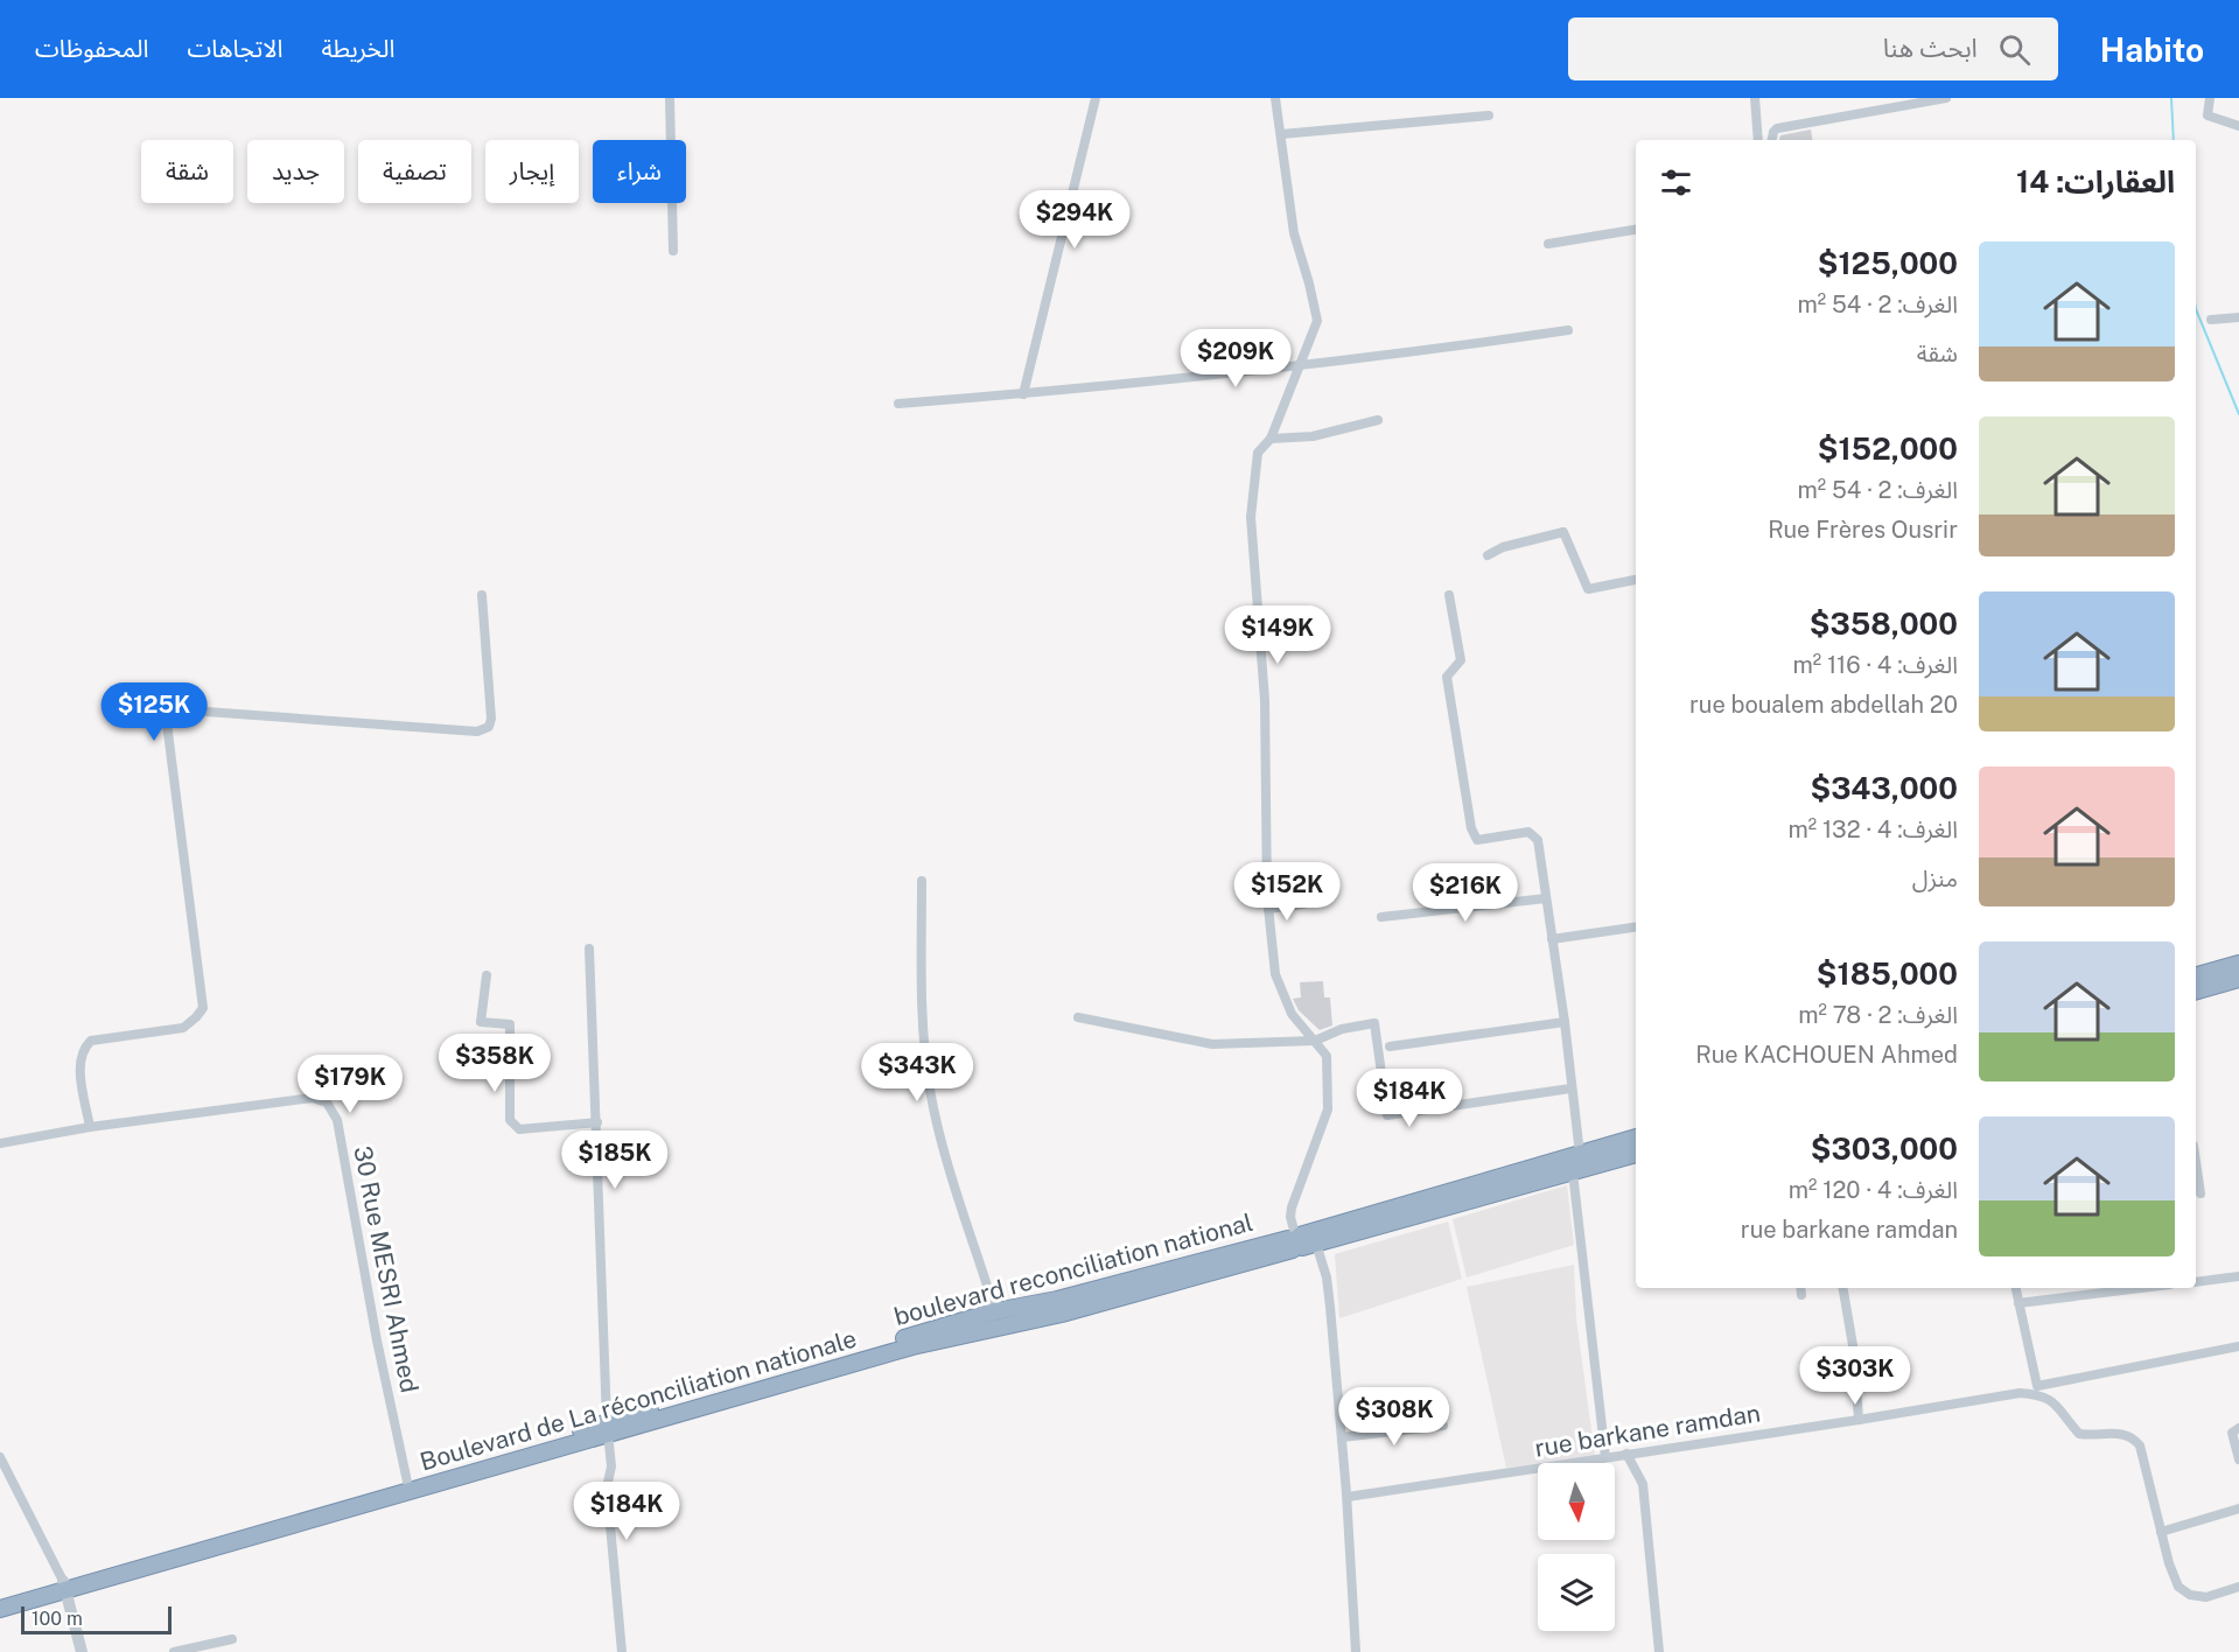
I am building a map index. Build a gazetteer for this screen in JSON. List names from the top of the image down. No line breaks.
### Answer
{"streets":{"highway":["boulevard reconciliation national","Boulevard de La réconciliation nationale"],"street":["30 Rue MESRI Ahmed","rue barkane ramdan"]},"crossings":[["30 Rue MESRI Ahmed","boulevard reconciliation national"],["boulevard reconciliation national","Boulevard de La réconciliation nationale"]],"scale_bar":"100 m","north":"bottom","page":{"header":"Habito","search":"ابحث هنا","nav":["الخريطة","الاتجاهات","المحفوظات"],"chip":["شراء","إيجار","تصفية","جديد","شقة"],"heading":"العقارات: 14","price":["$294K","$209K","$149K","$125K","$152K","$216K","$358K","$343K","$179K","$184K","$185K","$303K","$308K","$184K"],"list":[{"name":"$125,000","note":"الغرف: 2 · 54 m² · شقة"},{"name":"$152,000","note":"الغرف: 2 · 54 m² · Rue Frères Ousrir"},{"name":"$358,000","note":"الغرف: 4 · 116 m² · 20 rue boualem abdellah"},{"name":"$343,000","note":"الغرف: 4 · 132 m² · منزل"},{"name":"$185,000","note":"الغرف: 2 · 78 m² · Rue KACHOUEN Ahmed"},{"name":"$303,000","note":"الغرف: 4 · 120 m² · rue barkane ramdan"}],"scale":"100 m"}}
